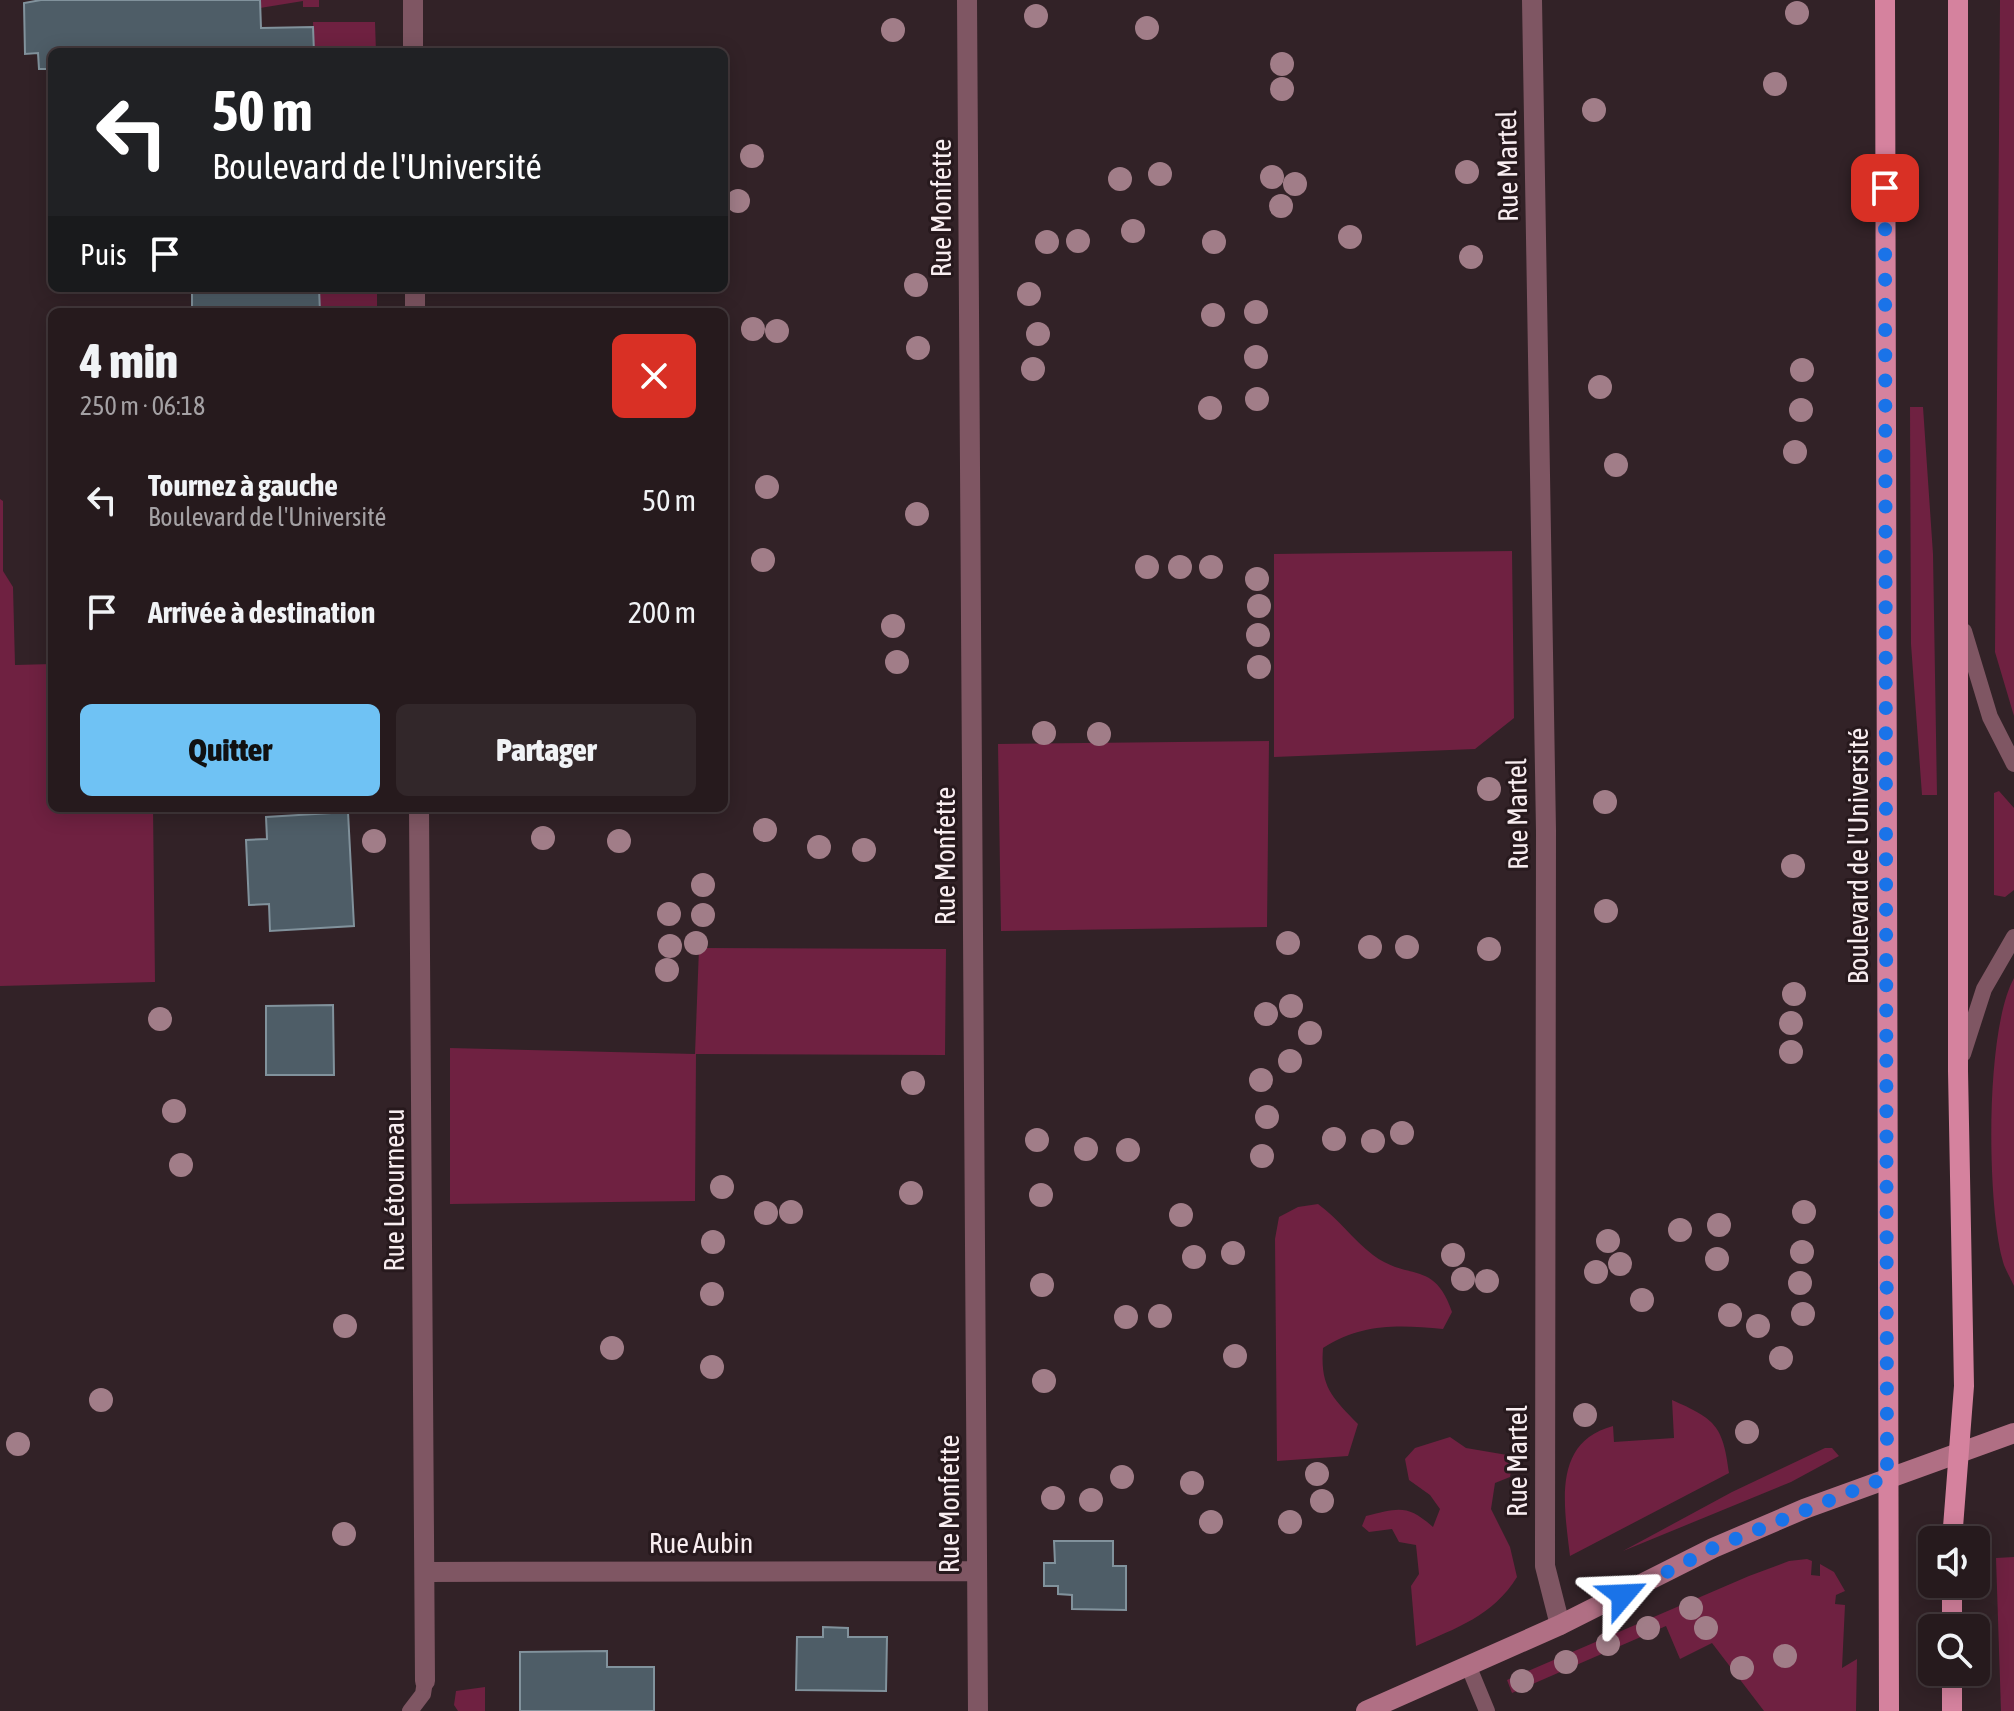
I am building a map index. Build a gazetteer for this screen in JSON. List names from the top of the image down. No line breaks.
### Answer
{"streets":{"main road":["Boulevard de l'Université"],"street":["Rue Martel","Rue Monfette","Rue Létourneau","Rue Aubin"]},"crossings":[["Rue Monfette","Rue Aubin"],["Rue Létourneau","Rue Aubin"]],"page":{"turn":["50 m","Boulevard de l'Université"],"then":"Puis","heading":["4 min","250 m · 06:18"],"list":[{"name":"Tournez à gauche","note":"Boulevard de l'Université","value":"50 m"},{"name":"Arrivée à destination","value":"200 m"}],"buttons":["Quitter","Partager"]}}
